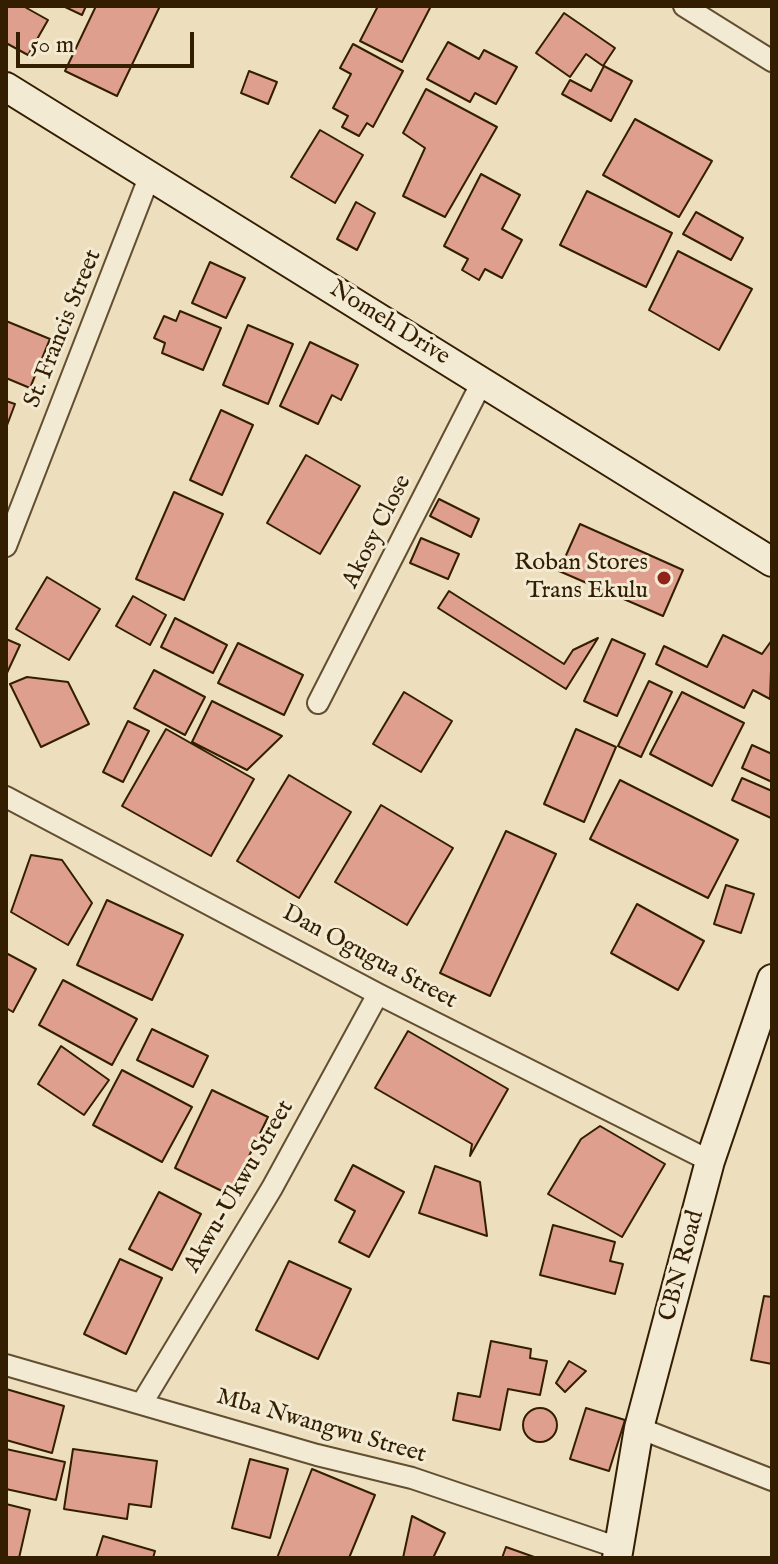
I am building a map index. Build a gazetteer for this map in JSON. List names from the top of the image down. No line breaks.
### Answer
{"streets":{"main road":["Nomeh Drive","CBN Road"],"street":["St. Francis Street","Akosy Close","Dan Ogugua Street","Akwu-Ukwu Street","Mba Nwangwu Street"]},"crossings":[["Nomeh Drive","St. Francis Street"],["Nomeh Drive","Akosy Close"],["Dan Ogugua Street","Akwu-Ukwu Street"],["Dan Ogugua Street","CBN Road"],["Akwu-Ukwu Street","Mba Nwangwu Street"],["CBN Road","Mba Nwangwu Street"]],"places":["Roban Stores Trans Ekulu"],"scale_bar":"50 m"}
